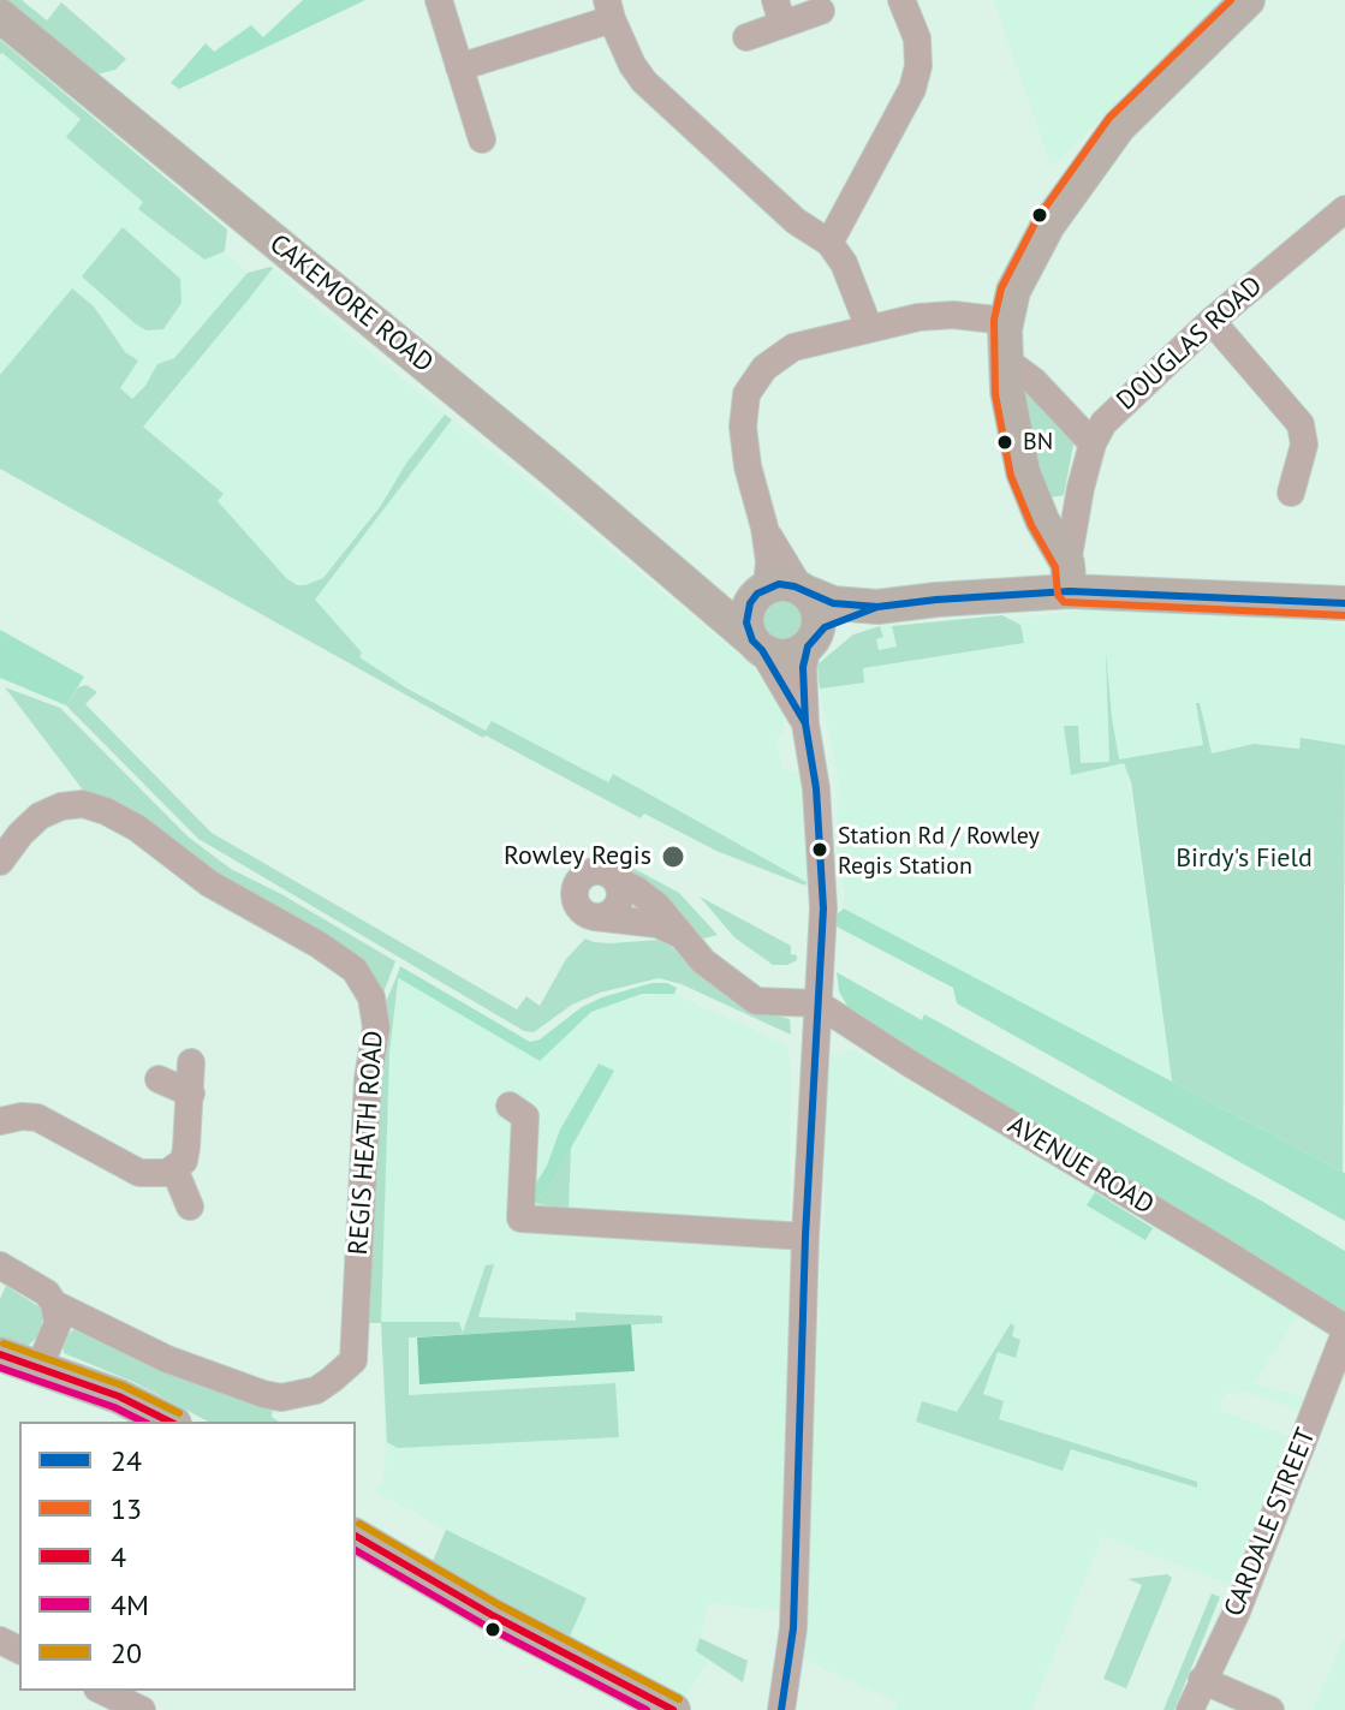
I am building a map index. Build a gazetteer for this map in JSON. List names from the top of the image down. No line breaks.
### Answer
{"streets":{"main road":["CAKEMORE ROAD"],"street":["DOUGLAS ROAD","REGIS HEATH ROAD","AVENUE ROAD","CARDALE STREET"]},"crossings":[["AVENUE ROAD","CARDALE STREET"]],"parks":["Birdy's Field"],"places":["BN","Station Rd / Rowley Regis Station","Rowley Regis"],"lines":["transit line 13","transit line 24","transit line 20","transit line 4","transit line 4M"],"legend":["24","13","4","4M","20"]}
